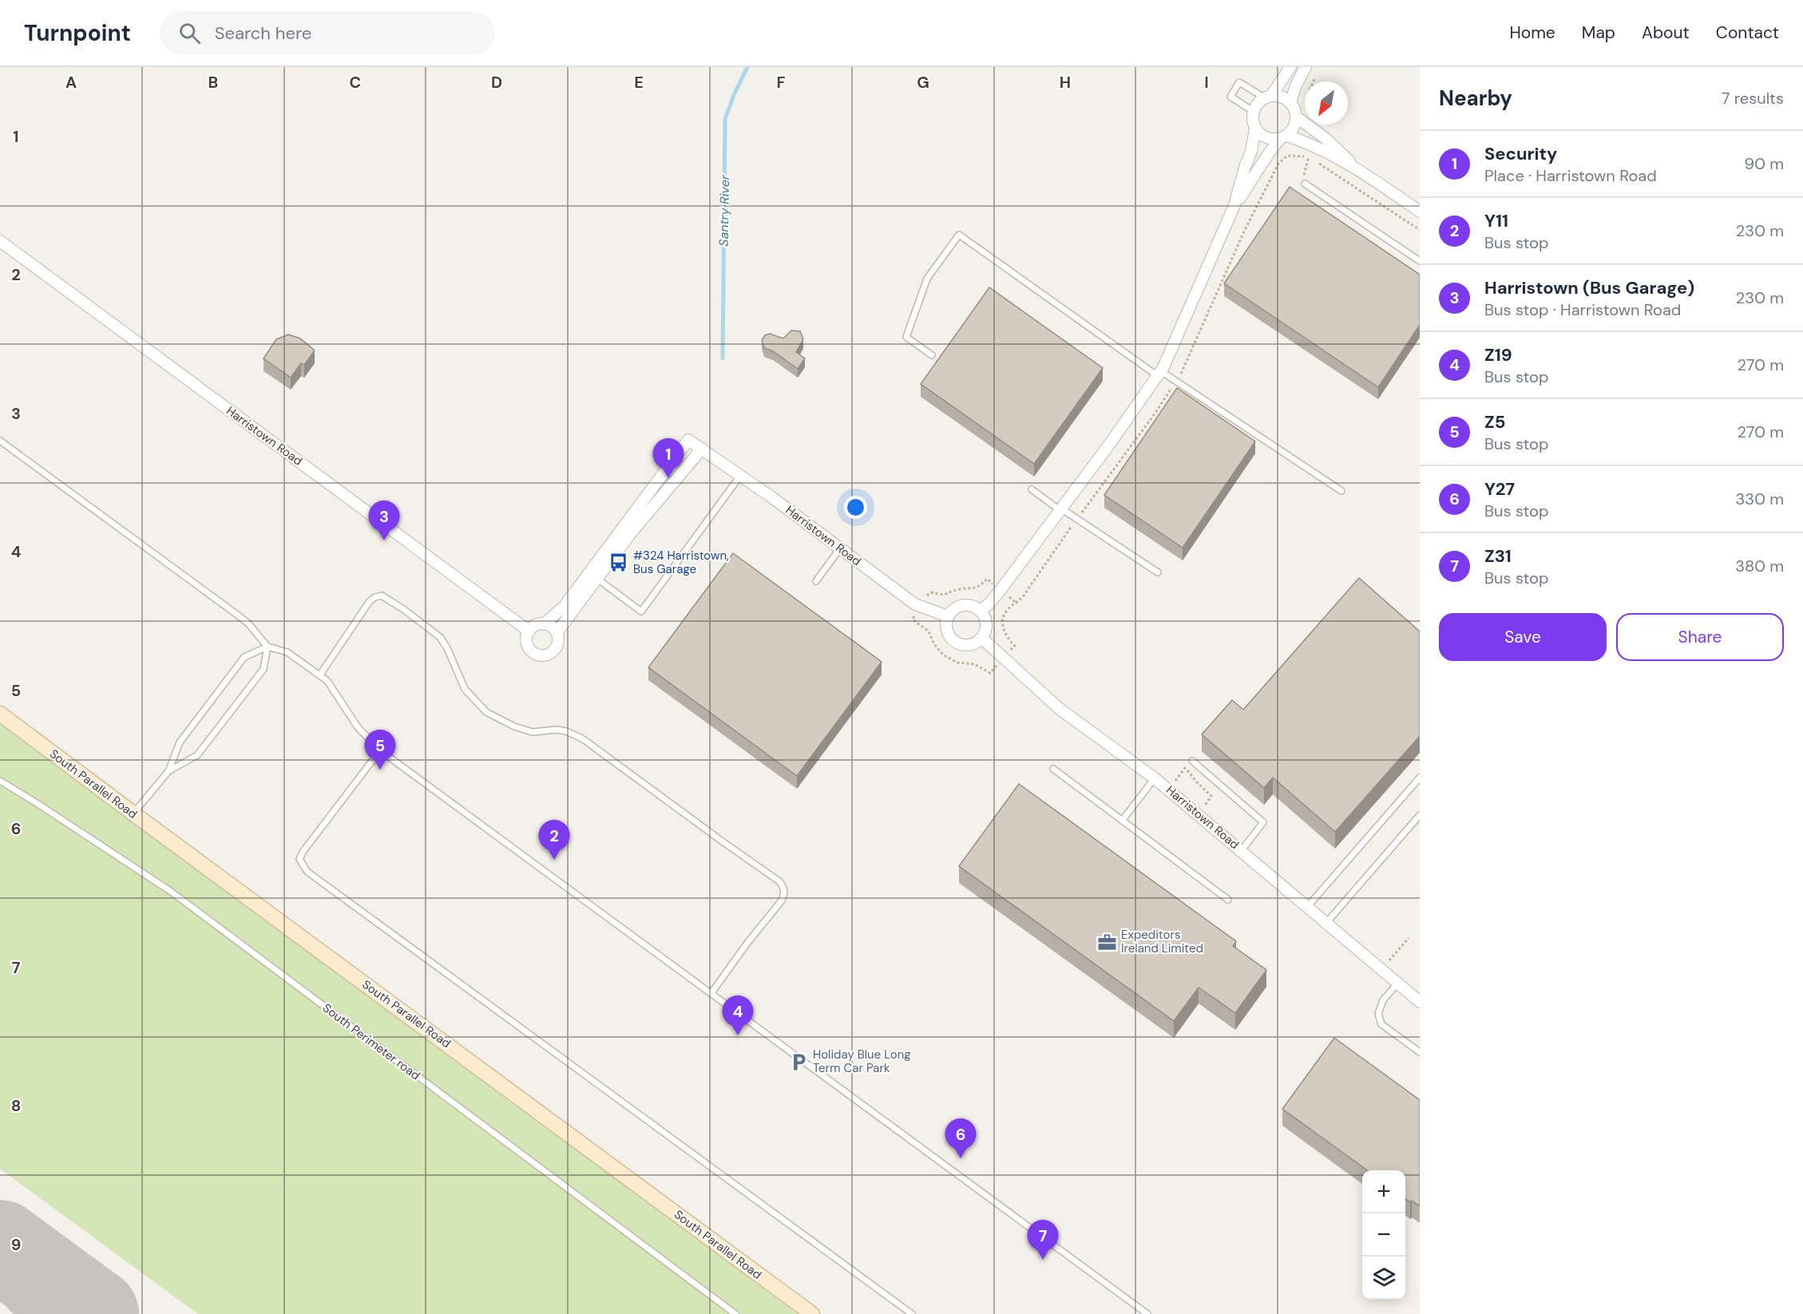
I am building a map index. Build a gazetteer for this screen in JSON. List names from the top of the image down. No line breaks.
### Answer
{"streets":{"main road":["South Parallel Road"],"street":["Harristown Road"],"lane":["South Perimeter road"]},"water":["Santry River"],"places":{"bus stop":["#324 Harristown, Bus Garage"],"office":["Expeditors Ireland Limited"],"parking":["Holiday Blue Long Term Car Park"]},"north":"bottom left","page":{"header":"Turnpoint","search":"Search here","nav":["Home","Map","About","Contact"],"heading":["Nearby","7 results"],"list":[{"mark":"1","name":"Security","note":"Place · Harristown Road","value":"90 m"},{"mark":"2","name":"Y11","note":"Bus stop","value":"230 m"},{"mark":"3","name":"Harristown (Bus Garage)","note":"Bus stop · Harristown Road","value":"230 m"},{"mark":"4","name":"Z19","note":"Bus stop","value":"270 m"},{"mark":"5","name":"Z5","note":"Bus stop","value":"270 m"},{"mark":"6","name":"Y27","note":"Bus stop","value":"330 m"},{"mark":"7","name":"Z31","note":"Bus stop","value":"380 m"}],"pins":["1","3","5","2","4","6","7"],"buttons":["Save","Share"],"map_buttons":["+","−"]},"grid":{"columns":["A","B","C","D","E","F","G","H","I"],"rows":["1","2","3","4","5","6","7","8","9"]}}
